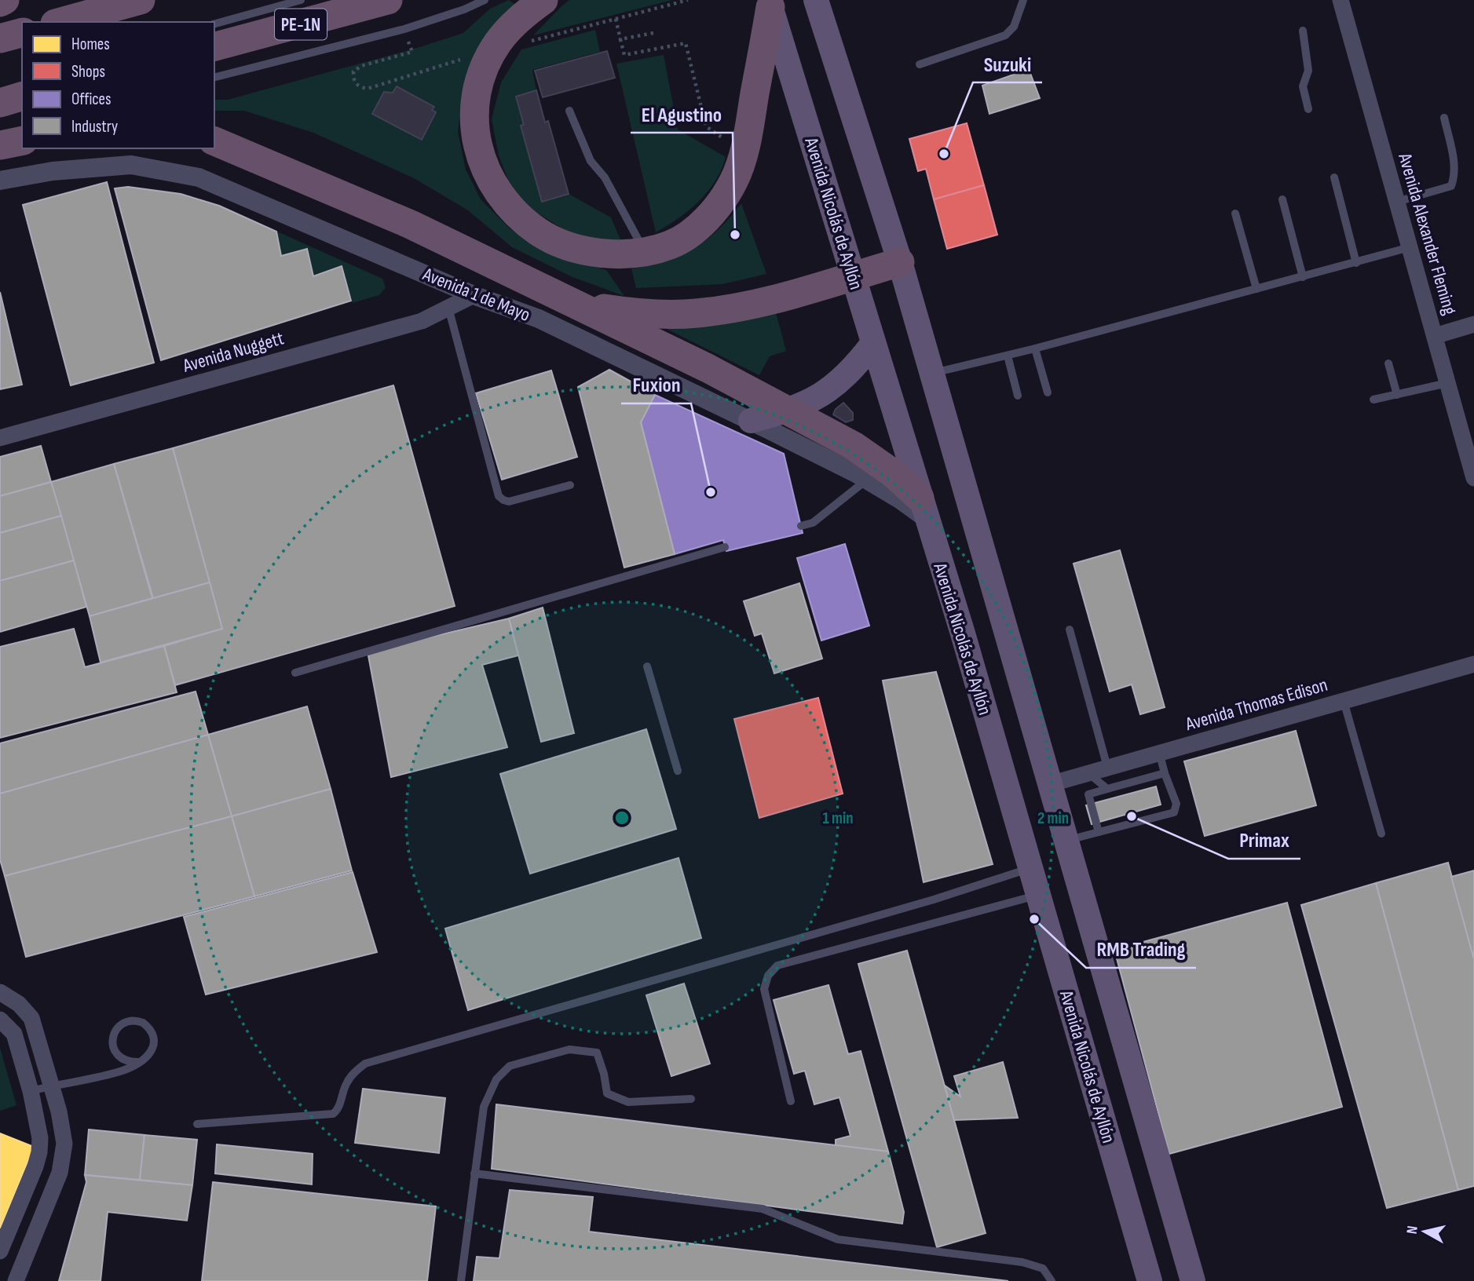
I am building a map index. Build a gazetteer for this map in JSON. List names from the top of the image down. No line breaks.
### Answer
{"streets":{"highway":["PE-1N"],"main road":["Avenida Nicolás de Ayllón"],"street":["Avenida Alexander Fleming","Avenida 1 de Mayo","Avenida Nuggett","Avenida Thomas Edison"]},"crossings":[["Avenida Nicolás de Ayllón","Avenida 1 de Mayo"],["Avenida 1 de Mayo","Avenida Nuggett"]],"places":["Suzuki","El Agustino","Fuxion","Primax","RMB Trading"],"legend":["Homes","Shops","Offices","Industry"],"north":"left","rings":["1 min","2 min"]}
